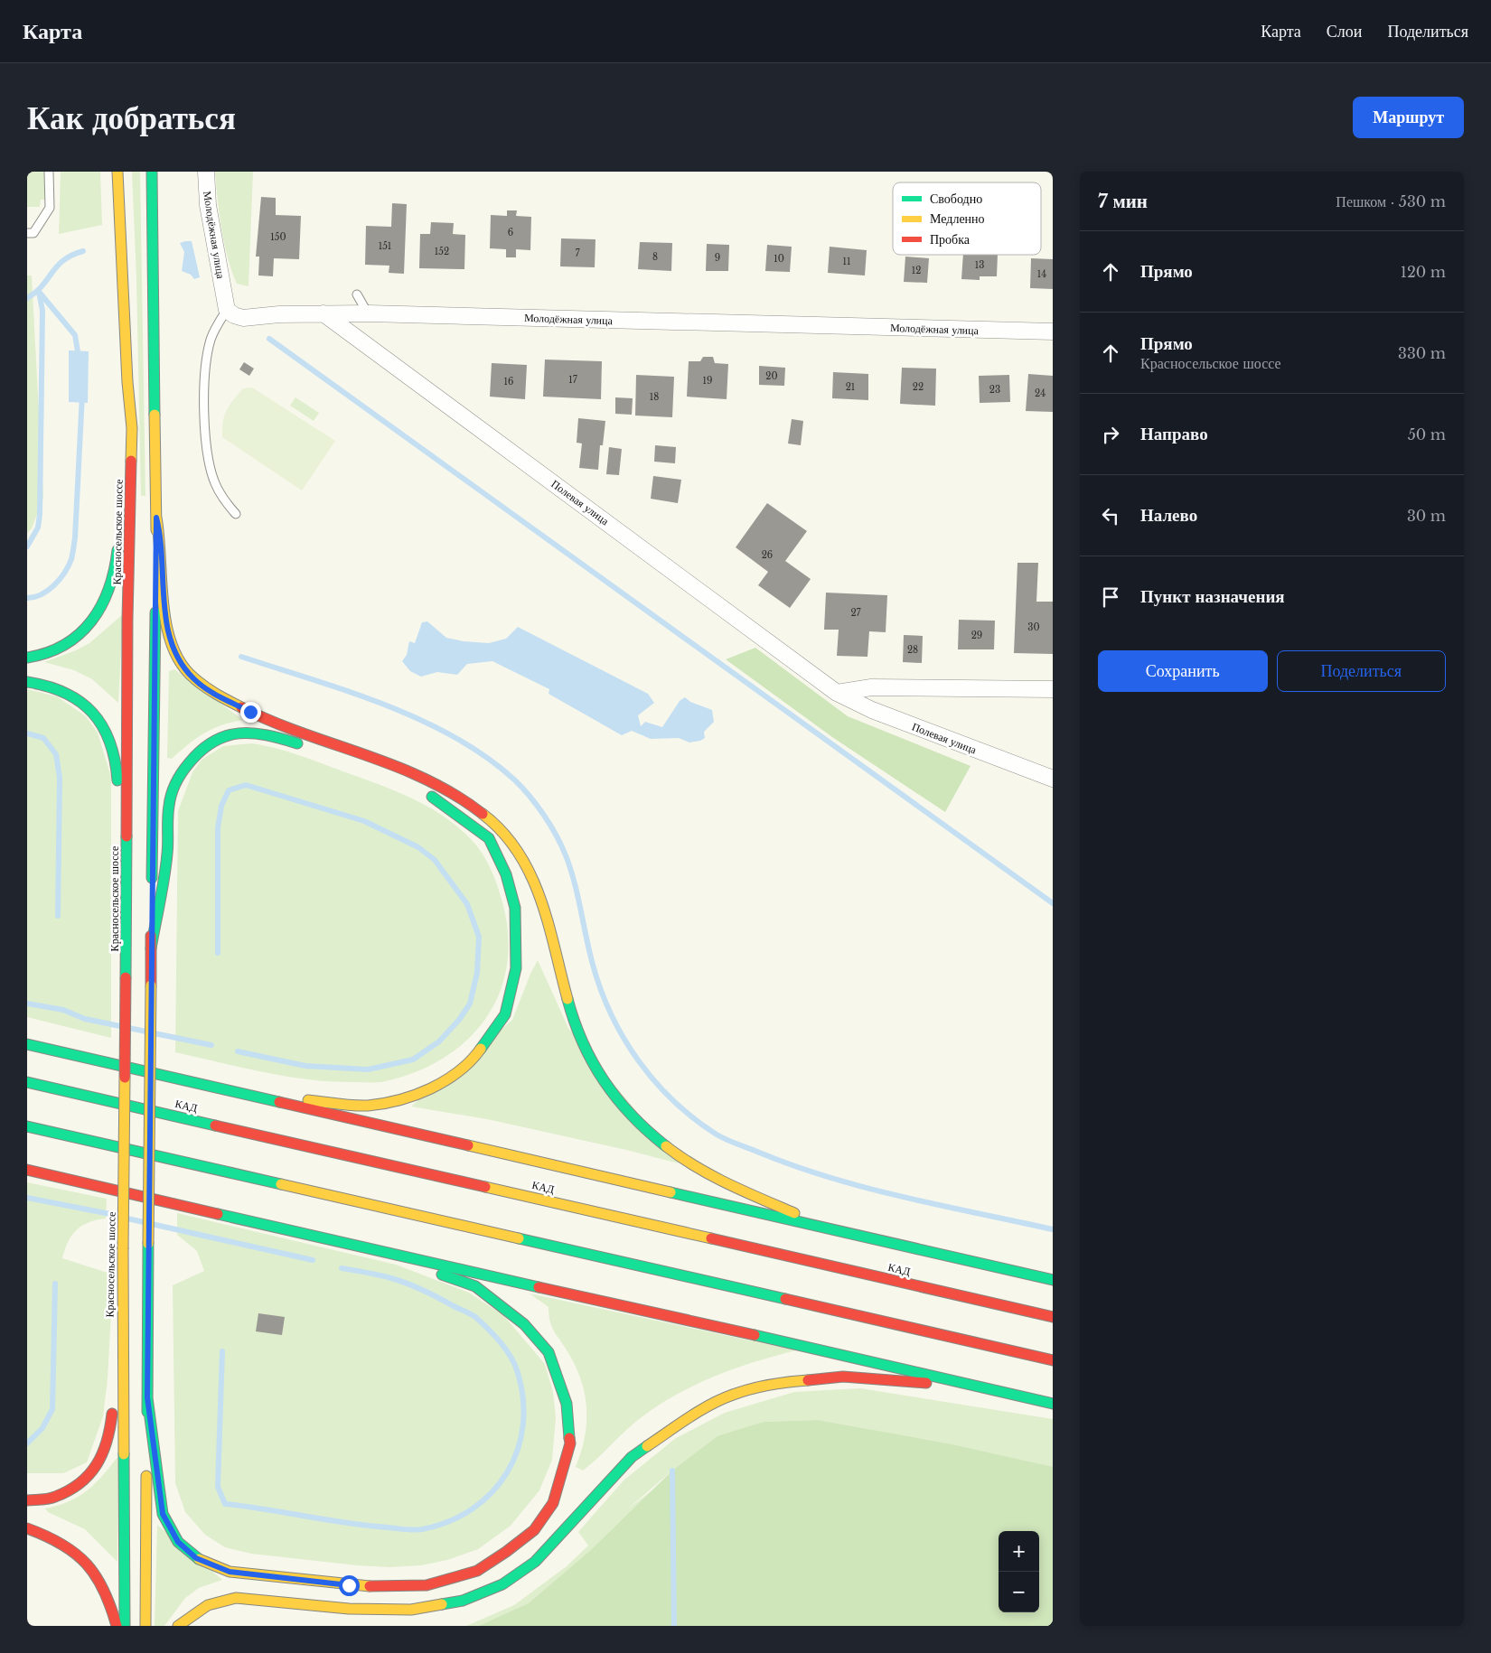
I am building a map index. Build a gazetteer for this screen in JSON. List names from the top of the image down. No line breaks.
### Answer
{"streets":{"main road":["Красносельское шоссе","КАД"],"street":["Молодёжная улица","Полевая улица"]},"crossings":[["Молодёжная улица","Полевая улица"]],"house_numbers":["6","150","151","152","7","8","9","10","11","13","12","14","20","17","19","16","21","22","23","24","18","26","27","30","29","28"],"legend":["Свободно","Медленно","Пробка"],"page":{"header":"Карта","nav":["Карта","Слои","Поделиться"],"buttons":["Маршрут",["Сохранить","Поделиться"]],"title":"Как добраться","heading":["7 мин","Пешком · 530 m"],"list":[["Прямо","120 m"],["Прямо","Красносельское шоссе","330 m"],["Направо","50 m"],["Налево","30 m"],"Пункт назначения"],"map_buttons":["+","−"]}}
